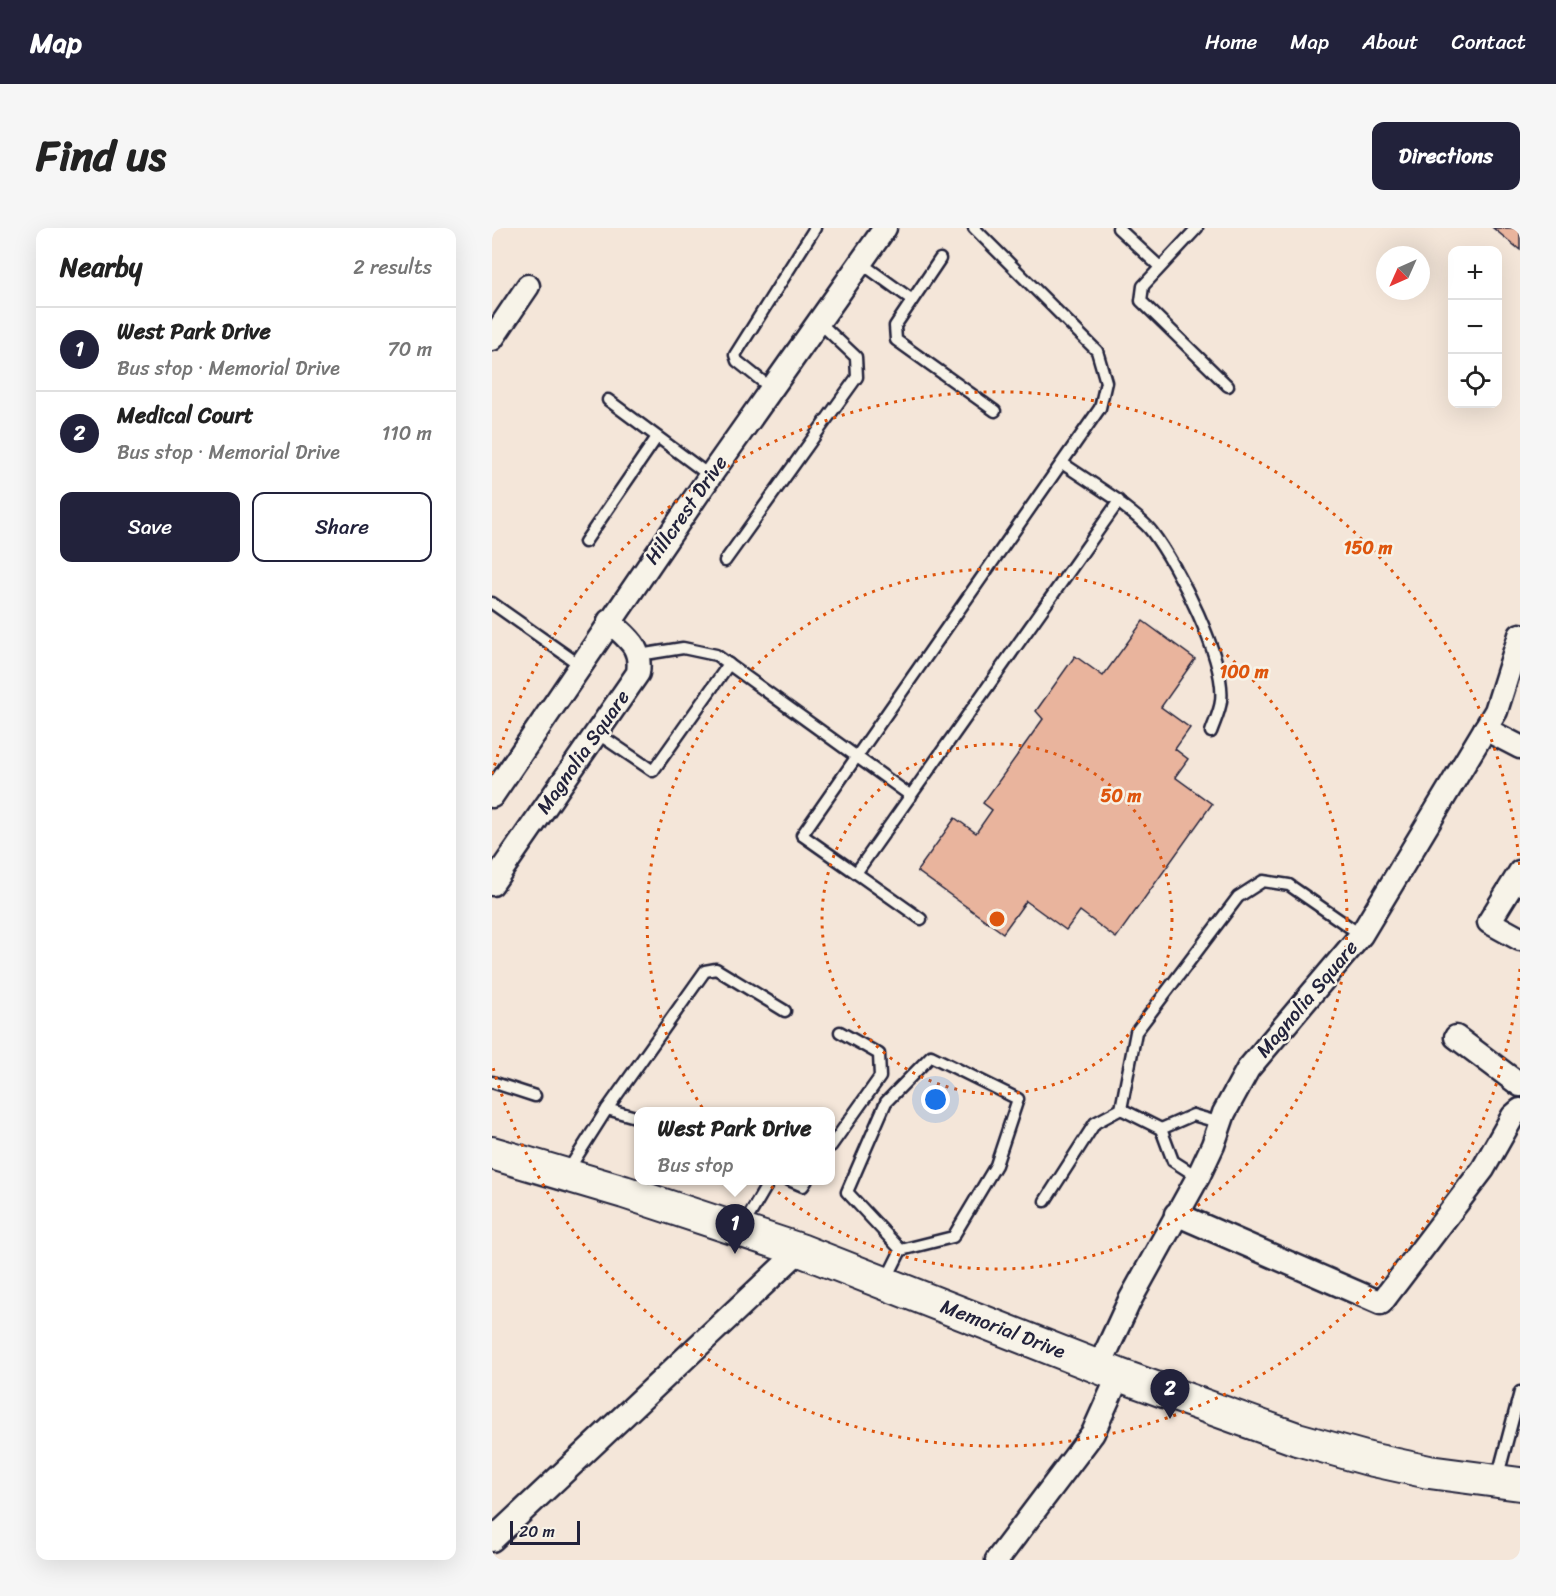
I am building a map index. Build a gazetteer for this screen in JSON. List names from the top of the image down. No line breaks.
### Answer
{"streets":{"main road":["Memorial Drive"],"street":["Hillcrest Drive","Magnolia Square"]},"crossings":[["Magnolia Square","Memorial Drive"]],"scale_bar":"20 m","north":"bottom left","page":{"header":"Map","nav":["Home","Map","About","Contact"],"title":"Find us","buttons":["Directions",["Save","Share"]],"heading":["Nearby","2 results"],"map_buttons":["+","−"],"list":[{"mark":"1","name":"West Park Drive","note":"Bus stop · Memorial Drive","value":"70 m"},{"mark":"2","name":"Medical Court","note":"Bus stop · Memorial Drive","value":"110 m"}],"popup":["West Park Drive","Bus stop"],"pins":["1","2"],"scale":"20 m"},"rings":["150 m","100 m","50 m"]}
